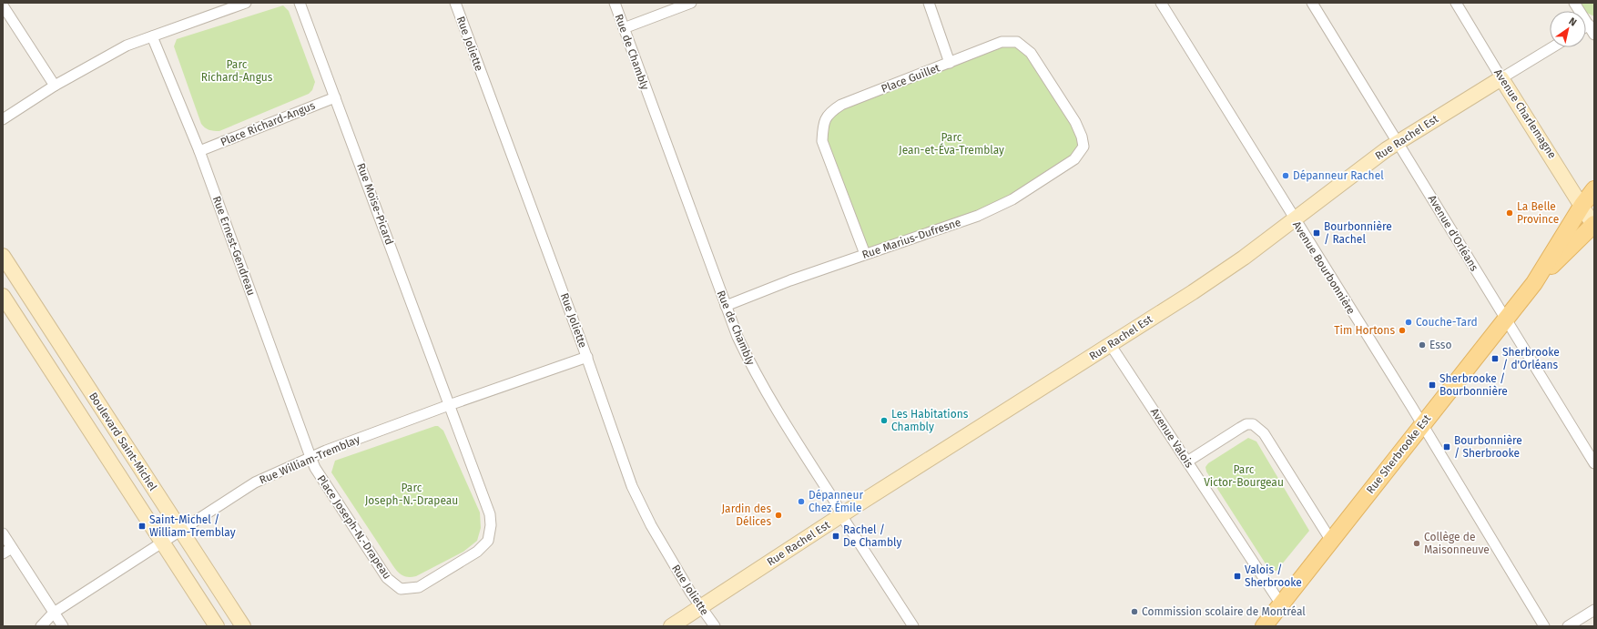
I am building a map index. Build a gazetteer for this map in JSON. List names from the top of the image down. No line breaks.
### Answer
{"streets":{"main road":["Avenue Charlemagne","Rue Rachel Est","Boulevard Saint-Michel","Rue Sherbrooke Est"],"street":["Rue Joliette","Rue de Chambly","Place Guillet","Place Richard-Angus","Rue Moïse-Picard","Avenue d'Orléans","Rue Marius-Dufresne","Rue Ernest-Gendreau","Avenue Bourbonnière","Avenue Valois","Rue William-Tremblay","Place Joseph-N.-Drapeau"]},"crossings":[["Rue Joliette","Rue Rachel Est"],["Rue Joliette","Rue William-Tremblay"],["Rue de Chambly","Rue Rachel Est"],["Rue de Chambly","Rue Marius-Dufresne"],["Place Guillet","Rue Marius-Dufresne"],["Avenue Charlemagne","Rue Rachel Est"],["Avenue Charlemagne","Rue Sherbrooke Est"],["Place Richard-Angus","Rue Moïse-Picard"],["Place Richard-Angus","Rue Ernest-Gendreau"],["Rue Rachel Est","Avenue d'Orléans"],["Rue Rachel Est","Avenue Bourbonnière"],["Rue Rachel Est","Avenue Valois"],["Rue Moïse-Picard","Rue William-Tremblay"],["Rue Moïse-Picard","Place Joseph-N.-Drapeau"],["Avenue d'Orléans","Rue Sherbrooke Est"],["Rue Ernest-Gendreau","Rue William-Tremblay"],["Rue Ernest-Gendreau","Place Joseph-N.-Drapeau"],["Avenue Bourbonnière","Rue Sherbrooke Est"],["Avenue Valois","Rue Sherbrooke Est"],["Boulevard Saint-Michel","Rue William-Tremblay"],["Rue William-Tremblay","Place Joseph-N.-Drapeau"]],"parks":["Parc Richard-Angus","Parc Jean-et-Éva-Tremblay","Parc Victor-Bourgeau","Parc Joseph-N.-Drapeau"],"places":{"other":["Dépanneur Rachel","La Belle Province","Couche-Tard","Tim Hortons","Esso","Les Habitations Chambly","Dépanneur Chez Émile","Jardin des Délices","Collège de Maisonneuve","Commission scolaire de Montréal"],"transit":["Bourbonnière / Rachel","Sherbrooke / d'Orléans","Sherbrooke / Bourbonnière","Bourbonnière / Sherbrooke","Saint-Michel / William-Tremblay","Rachel / De Chambly","Valois / Sherbrooke"]},"north":"top right"}
